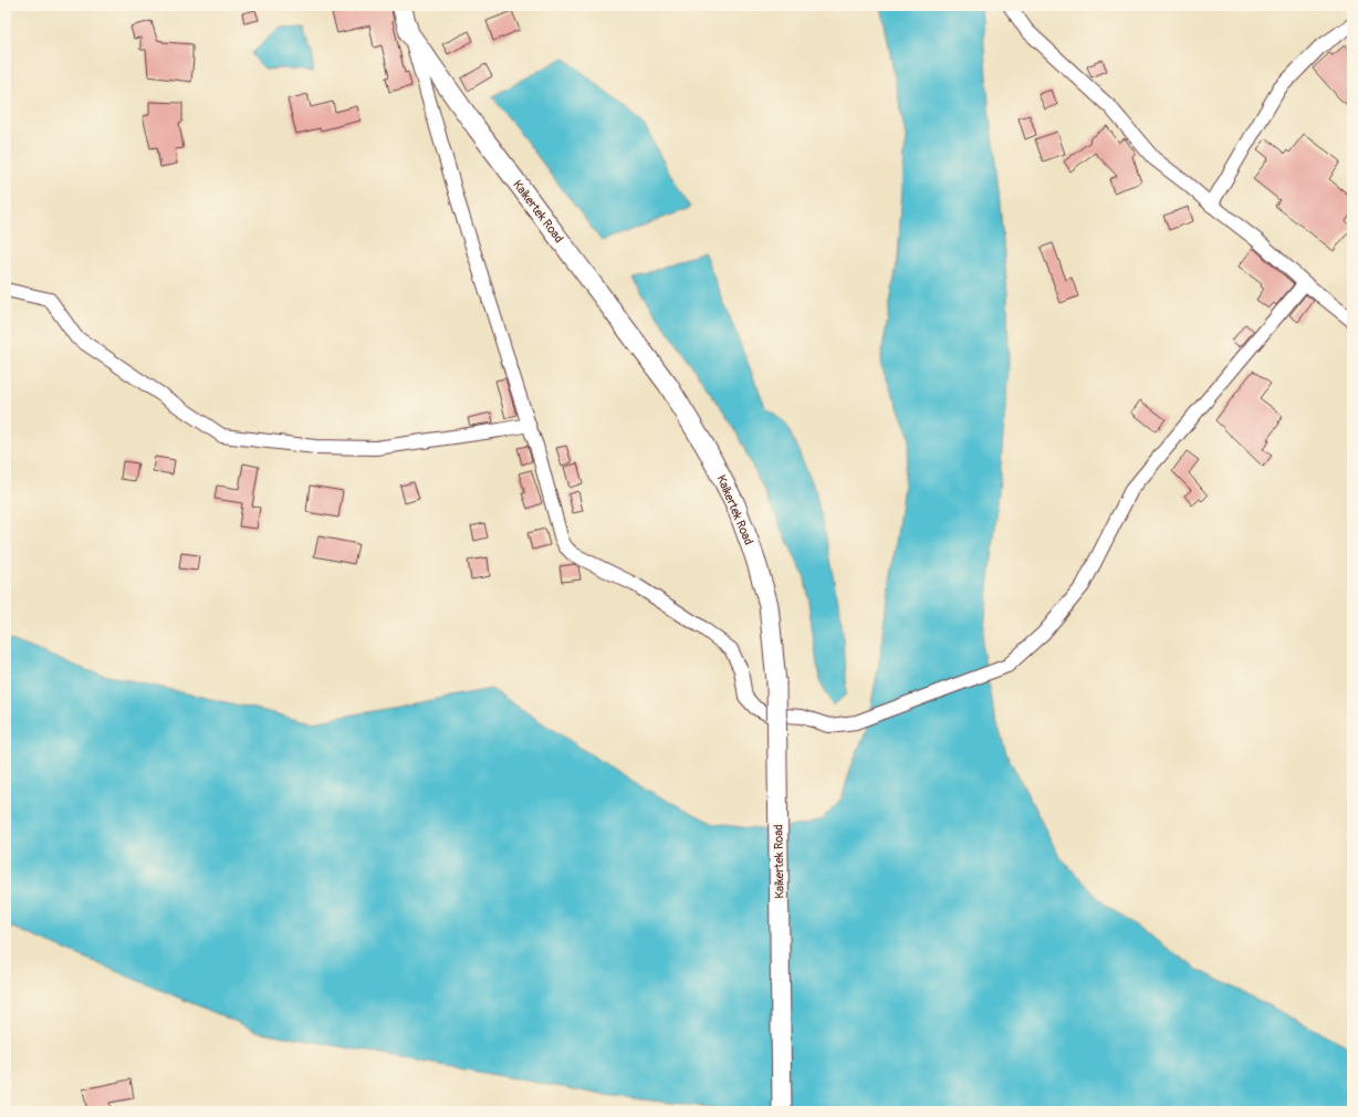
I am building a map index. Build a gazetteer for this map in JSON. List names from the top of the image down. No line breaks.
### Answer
{"streets":{"main road":["Kaikertek Road"]}}
